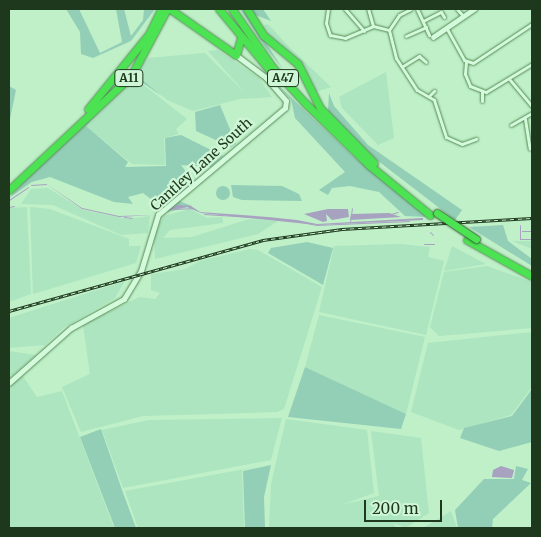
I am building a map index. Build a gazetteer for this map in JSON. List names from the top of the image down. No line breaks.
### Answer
{"streets":{"highway":["A11","A47"],"street":["Cantley Lane South"]},"scale_bar":"200 m"}
